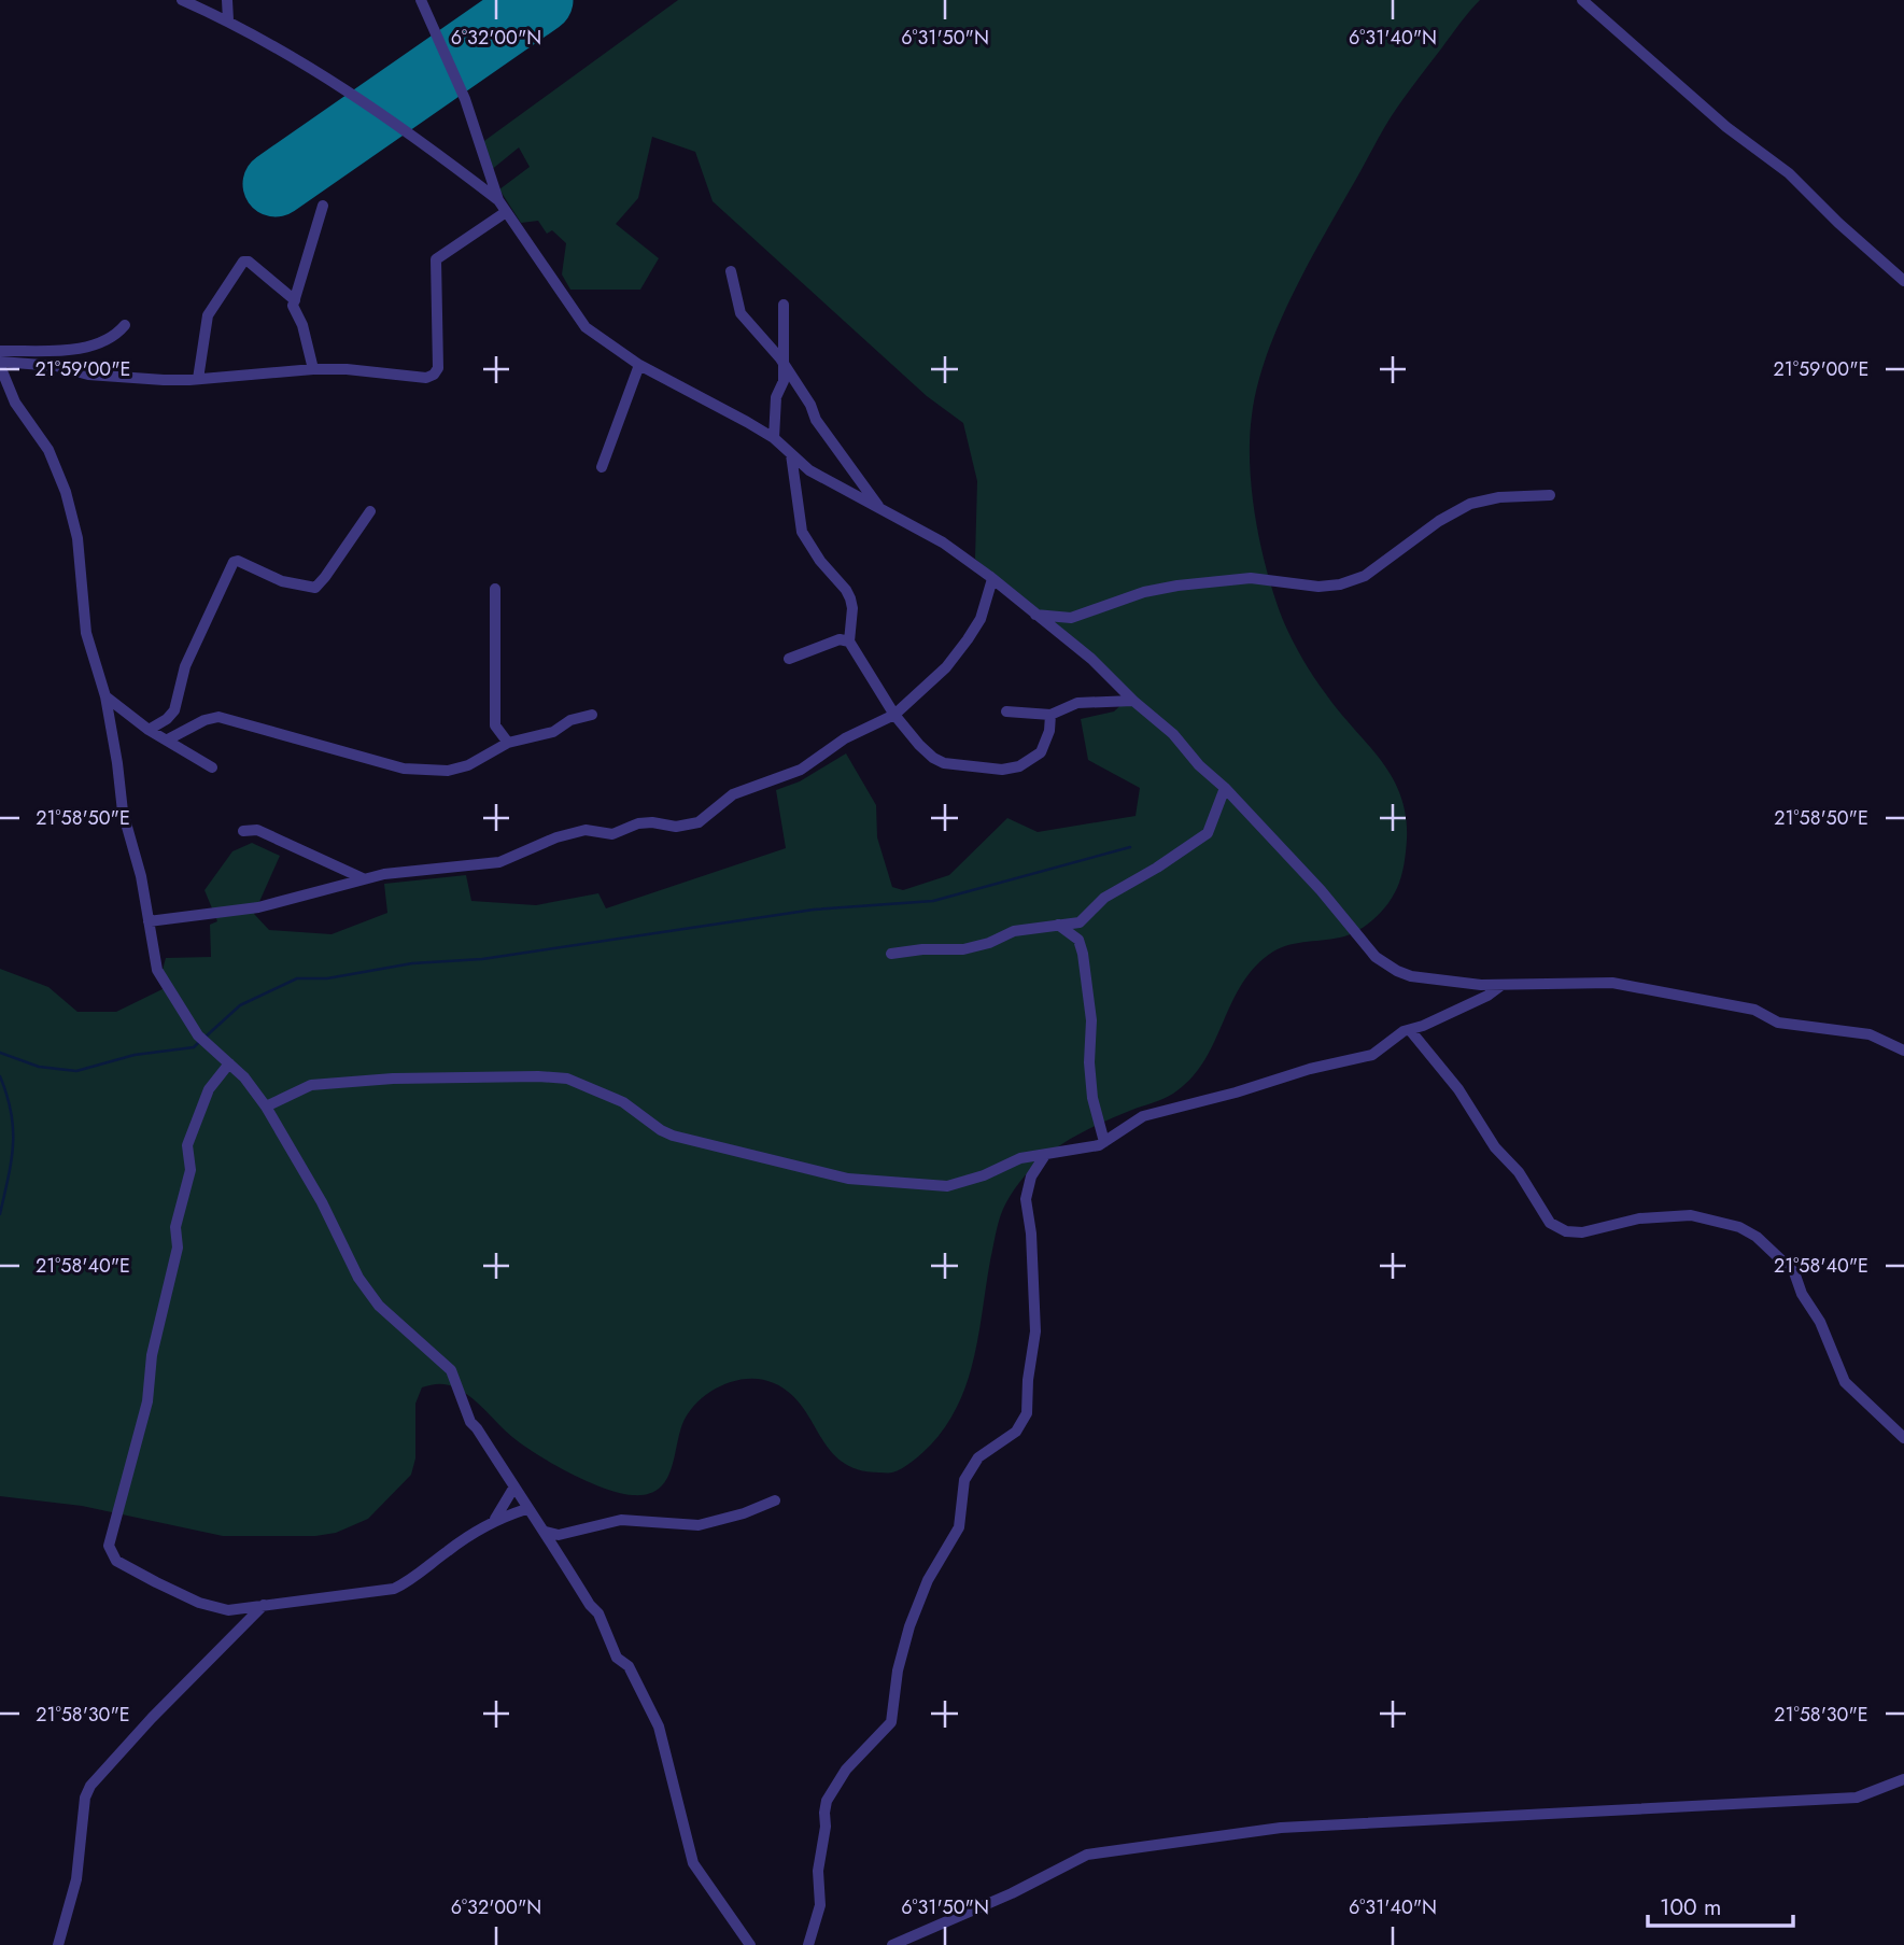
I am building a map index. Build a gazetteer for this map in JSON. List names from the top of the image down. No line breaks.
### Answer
{"scale_bar":"100 m","coordinates":["6°32'00\"N","6°31'50\"N","6°31'40\"N","21°59'00\"E","21°58'50\"E","21°58'40\"E","21°58'30\"E"]}
